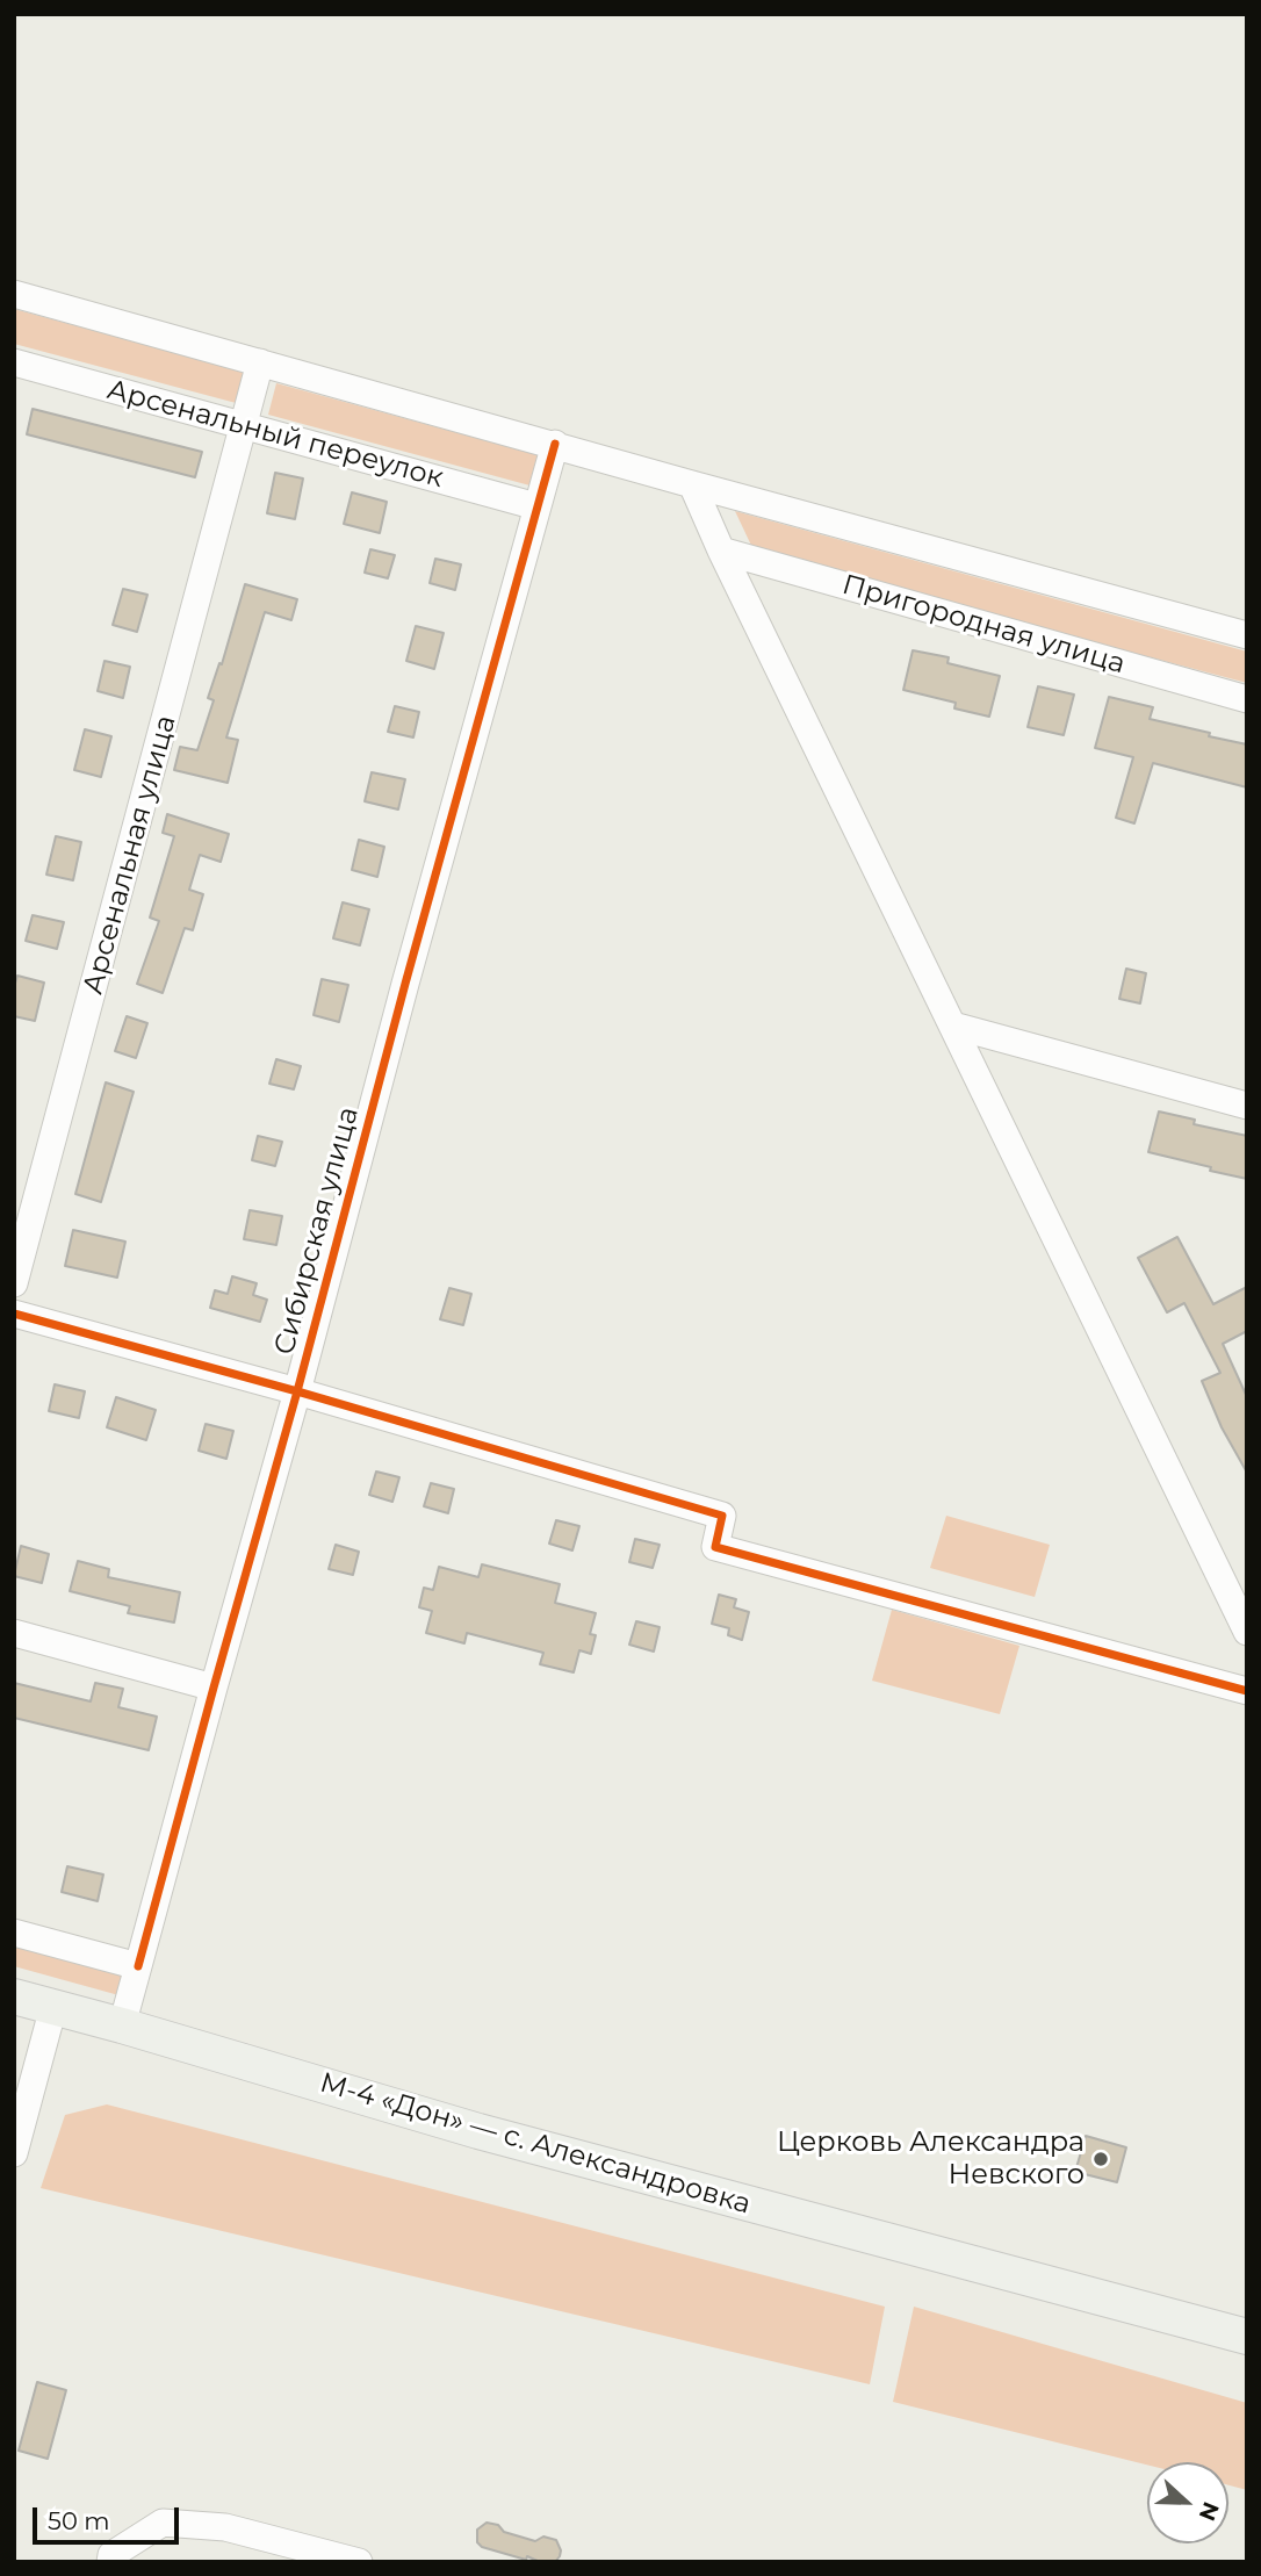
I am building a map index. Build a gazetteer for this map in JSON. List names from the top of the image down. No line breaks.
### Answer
{"streets":{"main road":["М-4 «Дон» — с. Александровка"],"street":["Арсенальный переулок","Пригородная улица","Арсенальная улица","Сибирская улица"]},"crossings":[["Арсенальный переулок","Арсенальная улица"],["Арсенальный переулок","Сибирская улица"],["Сибирская улица","М-4 «Дон» — с. Александровка"]],"places":["Церковь Александра Невского"],"scale_bar":"50 m","north":"right"}
